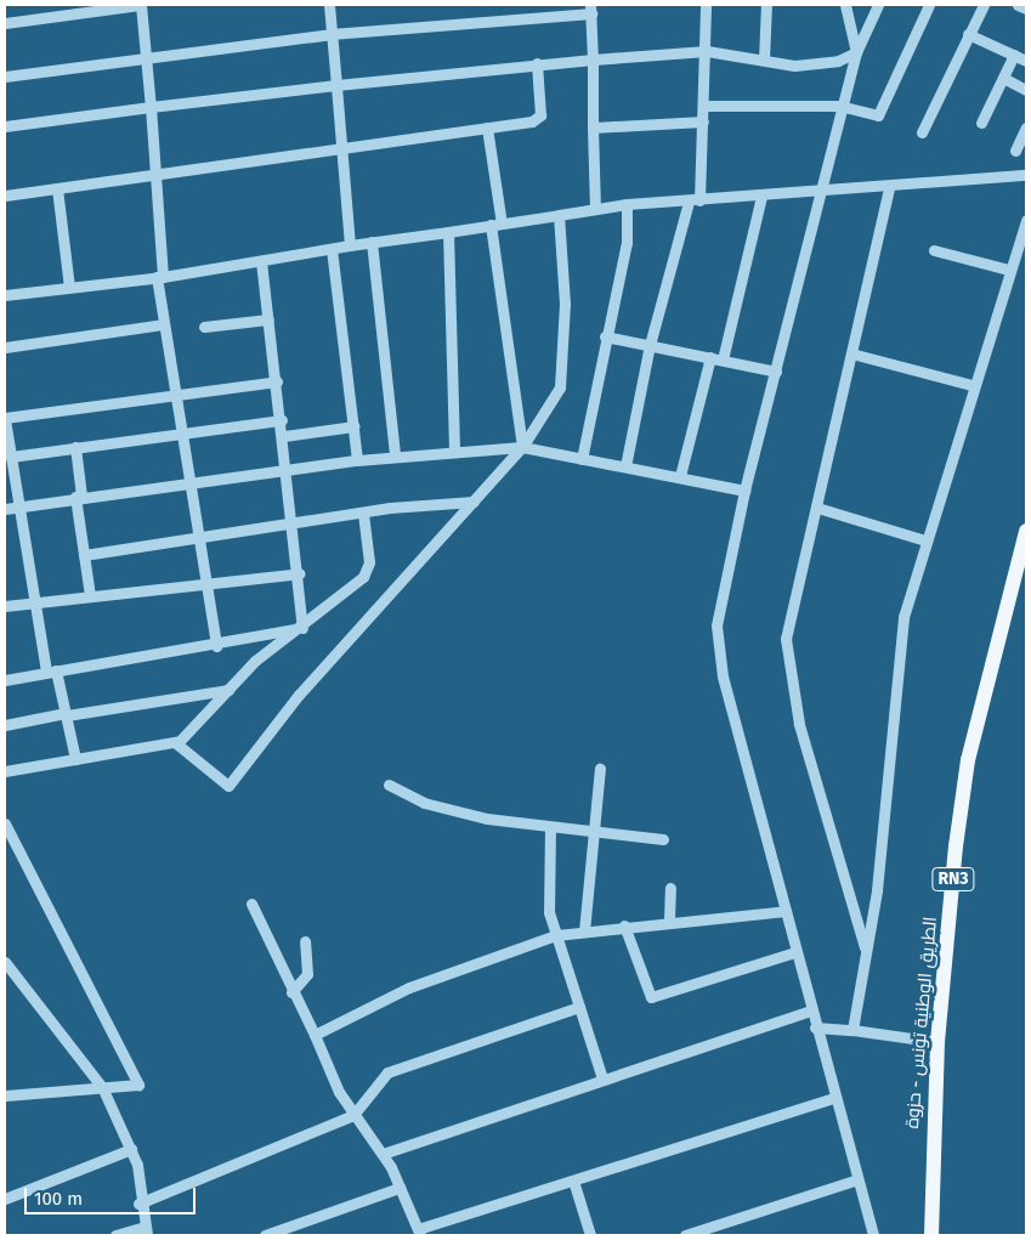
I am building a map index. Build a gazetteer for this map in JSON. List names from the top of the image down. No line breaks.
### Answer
{"streets":{"main road":["RN3","الطريق الوطنية تونس - حزوة"]},"scale_bar":"100 m"}
